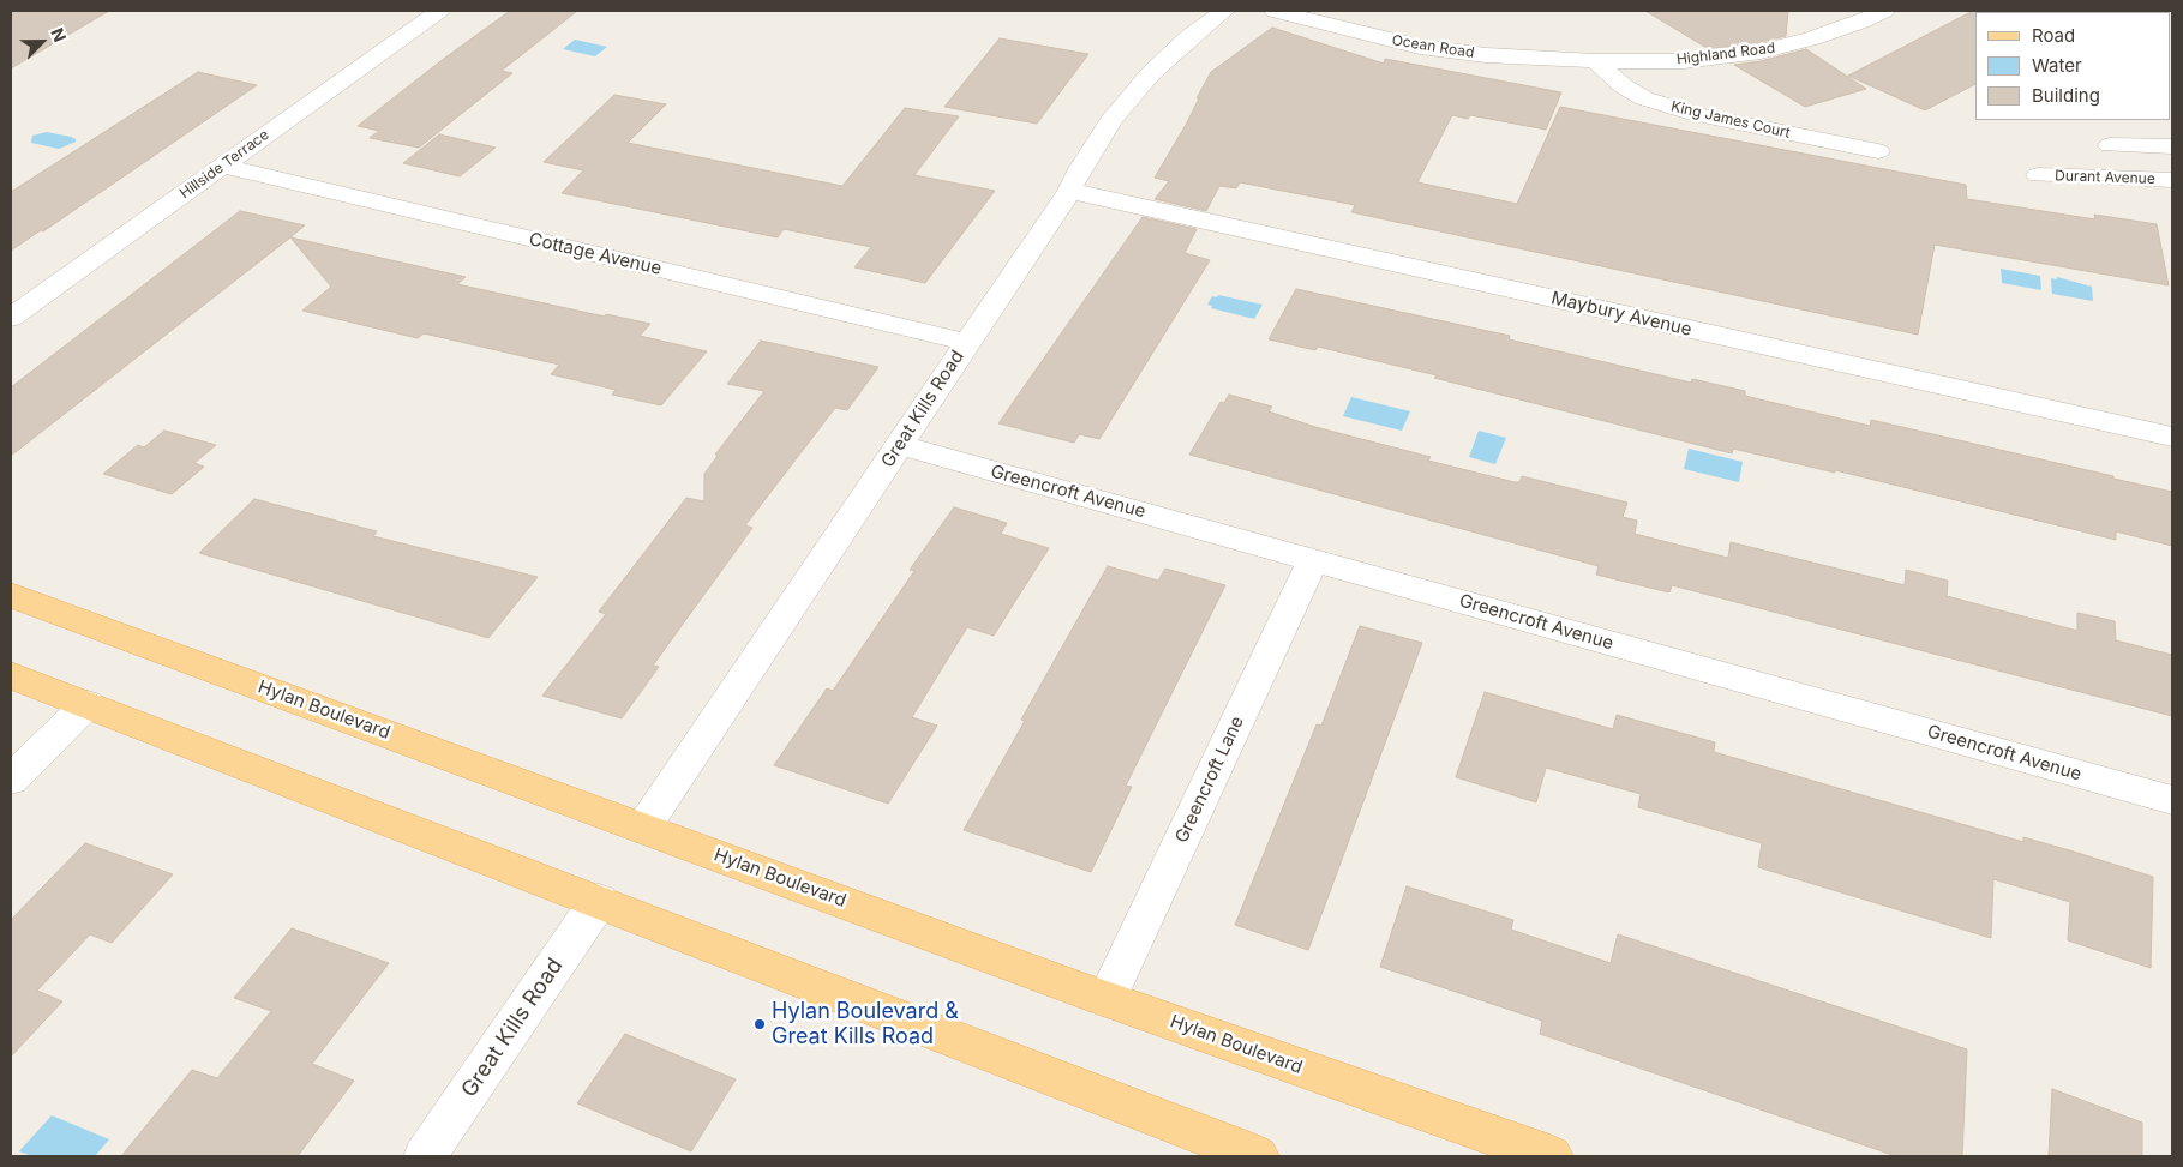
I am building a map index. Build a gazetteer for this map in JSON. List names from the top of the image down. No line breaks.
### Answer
{"streets":{"main road":["Hylan Boulevard"],"street":["Ocean Road","Highland Road","King James Court","Hillside Terrace","Durant Avenue","Cottage Avenue","Maybury Avenue","Great Kills Road","Greencroft Avenue","Greencroft Lane"]},"crossings":[["Ocean Road","Highland Road"],["Ocean Road","King James Court"],["Highland Road","King James Court"],["Hillside Terrace","Cottage Avenue"],["Cottage Avenue","Great Kills Road"],["Maybury Avenue","Great Kills Road"],["Great Kills Road","Greencroft Avenue"],["Great Kills Road","Hylan Boulevard"],["Greencroft Avenue","Greencroft Lane"],["Hylan Boulevard","Greencroft Lane"]],"places":["Hylan Boulevard & Great Kills Road"],"legend":["Road","Water","Building"],"north":"top right"}
